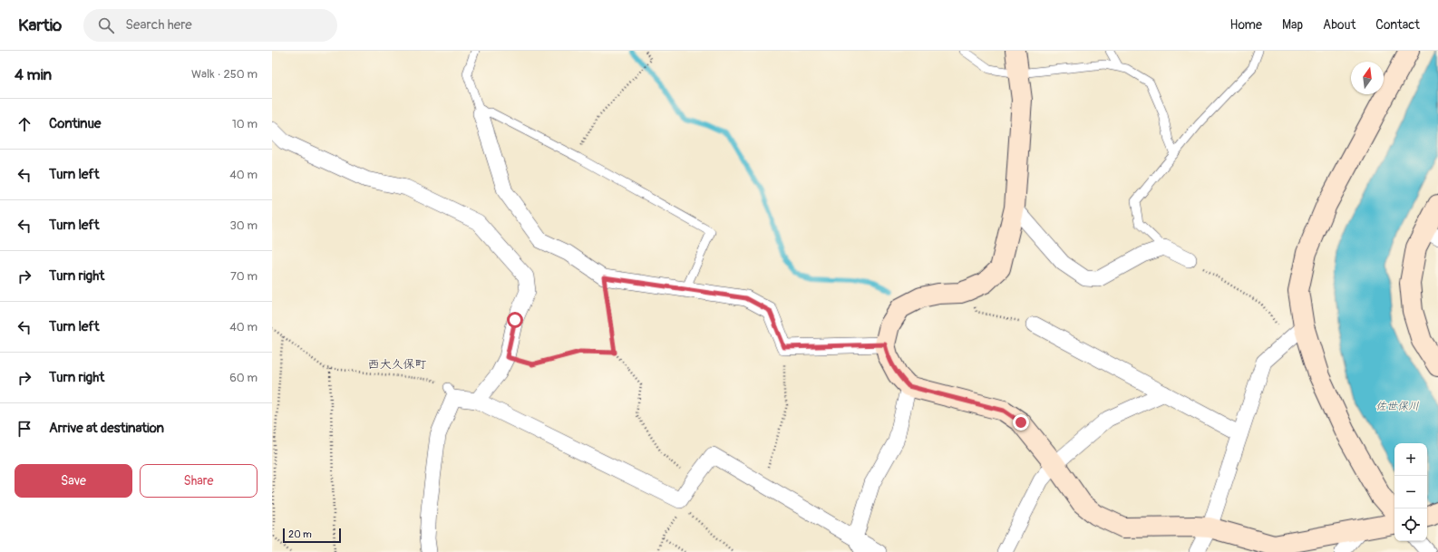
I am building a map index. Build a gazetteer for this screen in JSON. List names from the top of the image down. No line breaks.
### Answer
{"districts":["西大久保町"],"water":["佐世保川"],"scale_bar":"20 m","north":"top","page":{"header":"Kartio","search":"Search here","nav":["Home","Map","About","Contact"],"heading":["4 min","Walk · 250 m"],"list":[["Continue","10 m"],["Turn left","40 m"],["Turn left","30 m"],["Turn right","70 m"],["Turn left","40 m"],["Turn right","60 m"],"Arrive at destination"],"map_buttons":["+","−"],"buttons":["Save","Share"],"scale":"20 m"}}
